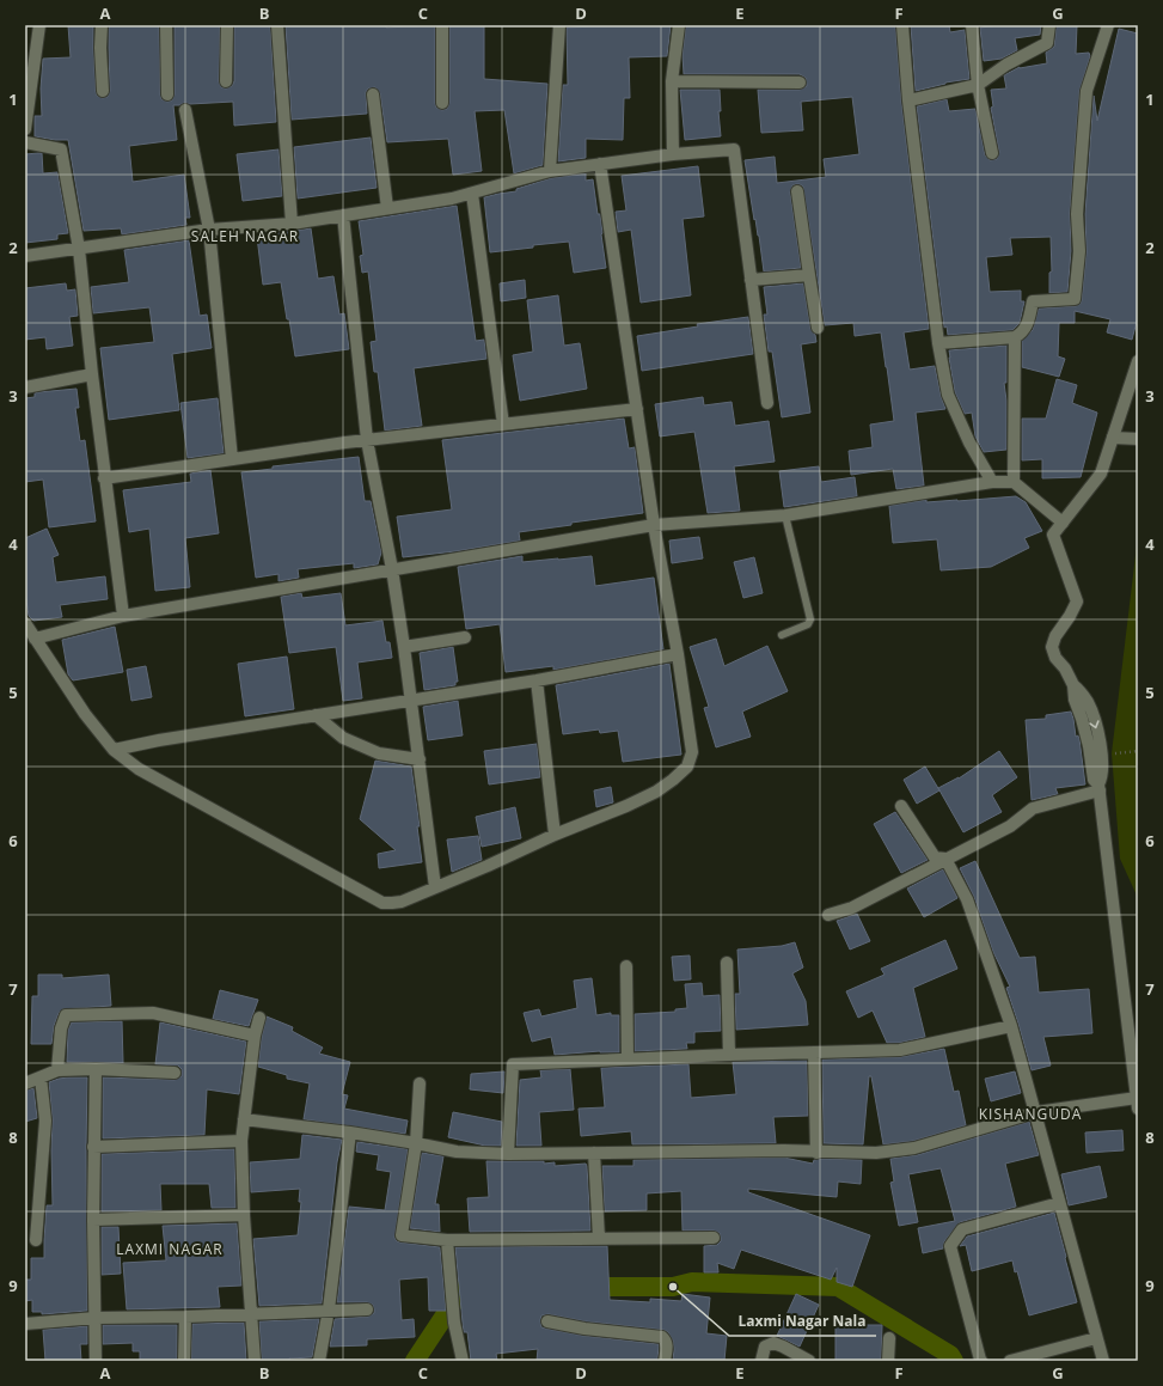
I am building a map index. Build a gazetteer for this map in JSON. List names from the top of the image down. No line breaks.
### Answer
{"districts":["SALEH NAGAR","KISHANGUDA","LAXMI NAGAR"],"places":["Laxmi Nagar Nala"],"grid":{"columns":["A","B","C","D","E","F","G"],"rows":["1","2","3","4","5","6","7","8","9"]}}
